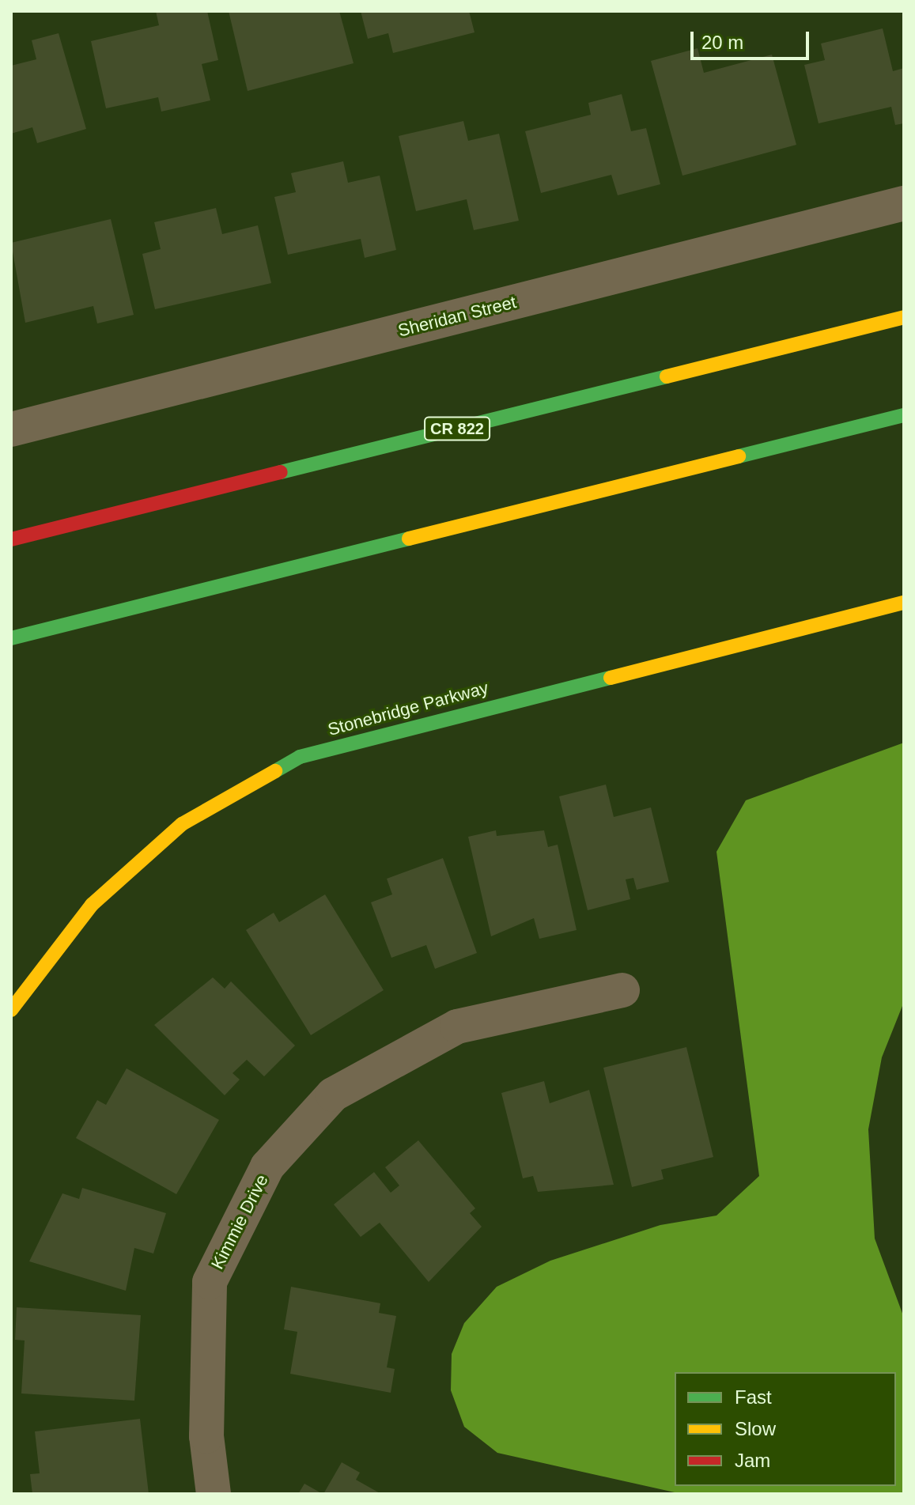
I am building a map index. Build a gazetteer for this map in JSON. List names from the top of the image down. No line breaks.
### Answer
{"streets":{"main road":["CR 822","Stonebridge Parkway"],"street":["Sheridan Street","Kimmie Drive"]},"legend":["Fast","Slow","Jam"],"scale_bar":"20 m"}
